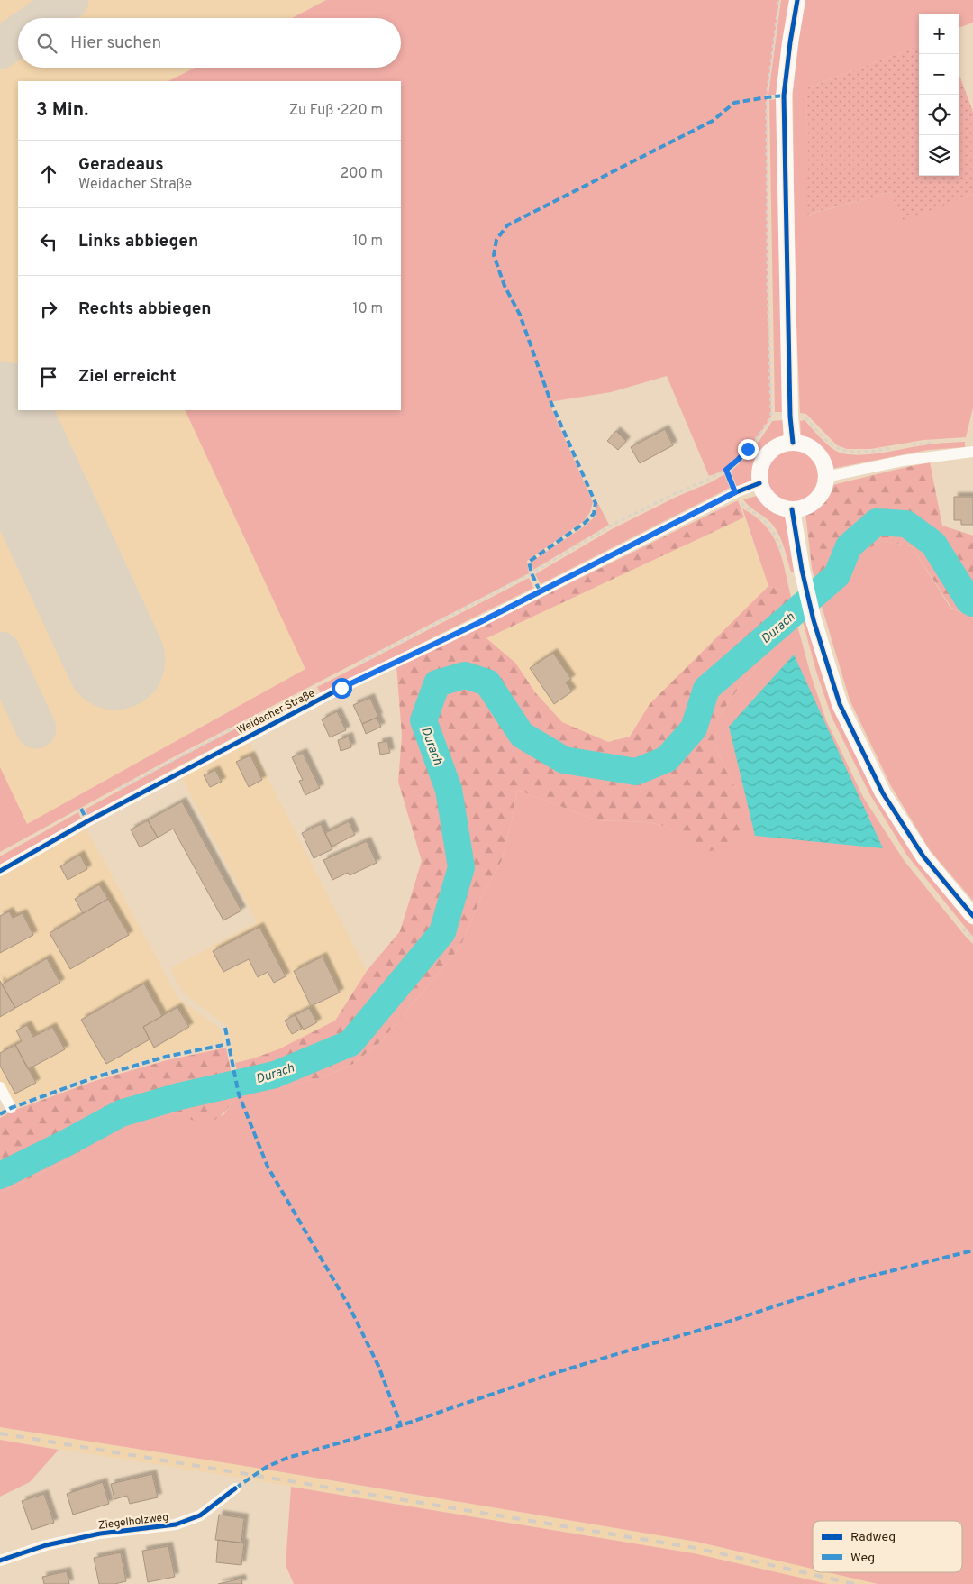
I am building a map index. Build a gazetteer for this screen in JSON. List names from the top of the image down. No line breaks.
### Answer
{"streets":{"street":["Weidacher Straße","Ziegelholzweg"]},"water":["Durach"],"legend":["Radweg","Weg"],"page":{"map_buttons":["+","−"],"search":"Hier suchen","heading":["3 Min.","Zu Fuß · 220 m"],"list":[["Geradeaus","Weidacher Straße","200 m"],["Links abbiegen","10 m"],["Rechts abbiegen","10 m"],"Ziel erreicht"]}}
